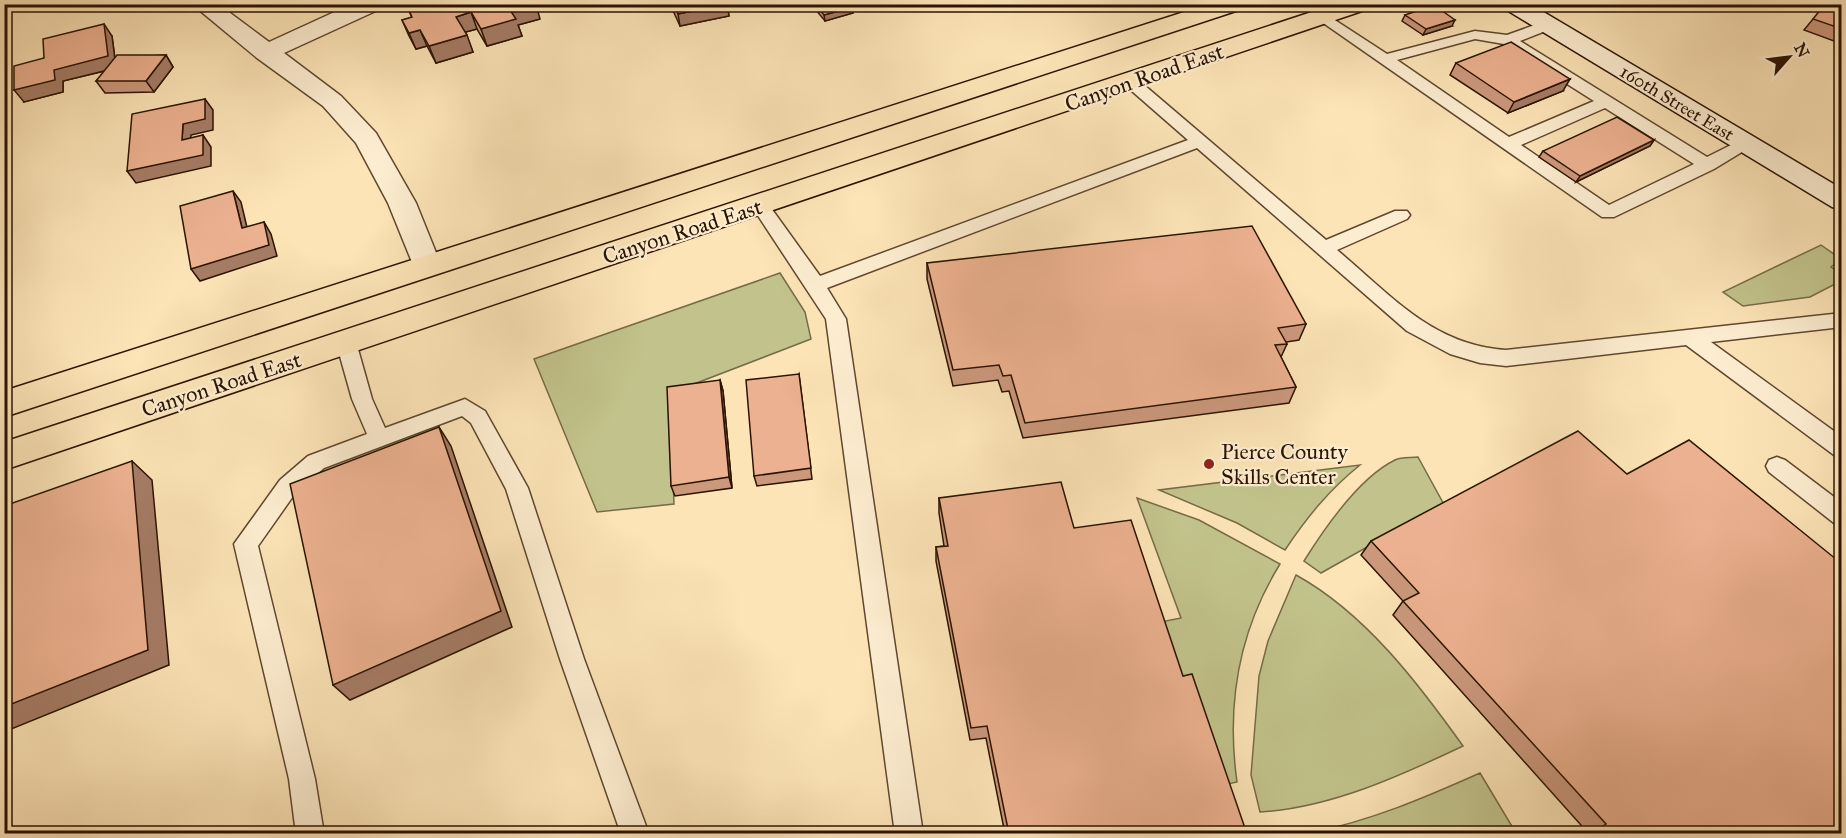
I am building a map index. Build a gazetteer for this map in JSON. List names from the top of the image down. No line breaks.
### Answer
{"streets":{"main road":["Canyon Road East"],"street":["160th Street East"]},"places":["Pierce County Skills Center"],"north":"top right"}
